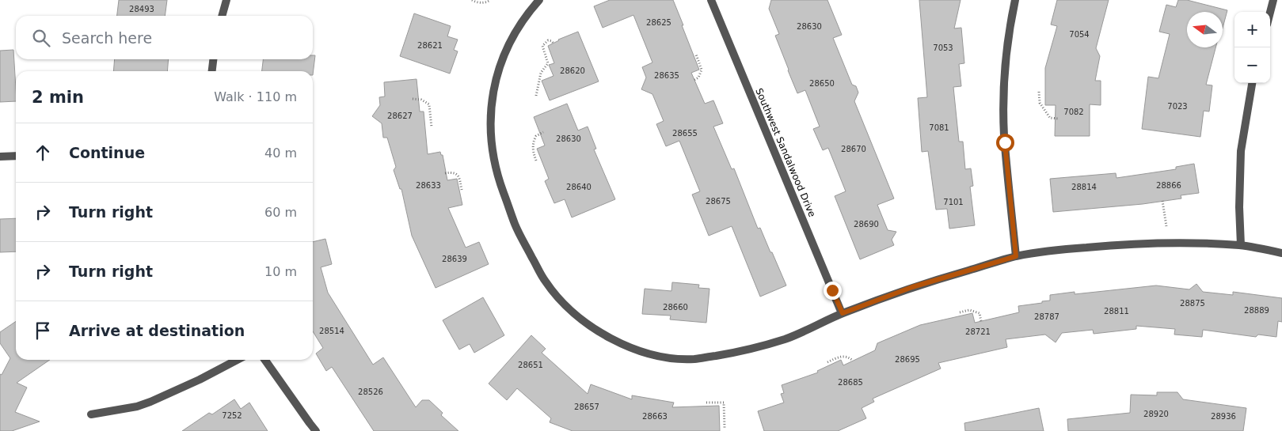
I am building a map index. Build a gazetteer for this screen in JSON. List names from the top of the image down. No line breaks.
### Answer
{"streets":{"street":["Southwest Sandalwood Drive"]},"house_numbers":["28493","28625","28630","7054","28621","7053","28620","28635","28650","7023","7082","28627","7081","28655","28630","28670","28633","28866","28640","28814","28675","7101","28690","28639","28875","28660","28889","28811","28787","28514","28721","28695","28651","28685","28526","28657","28920","7252","28663","28936"],"north":"left","page":{"map_buttons":["+","−"],"search":"Search here","heading":["2 min","Walk · 110 m"],"list":[["Continue","40 m"],["Turn right","60 m"],["Turn right","10 m"],"Arrive at destination"]}}
